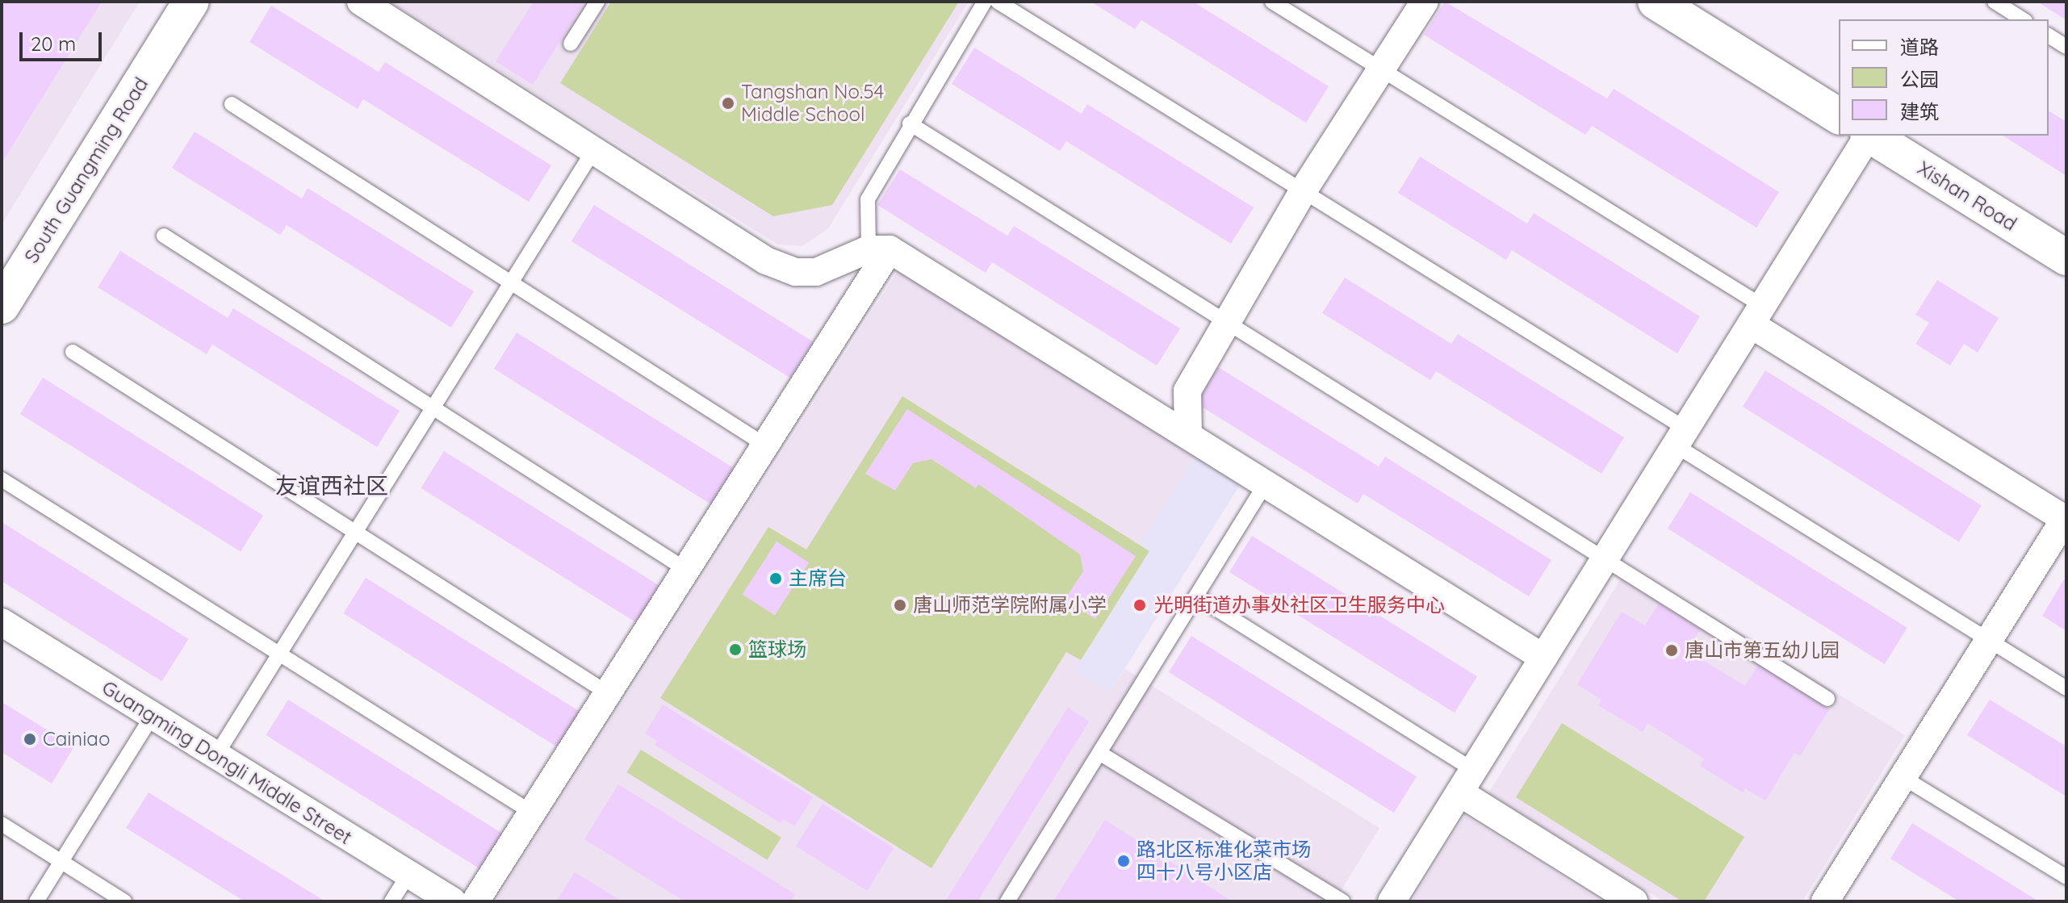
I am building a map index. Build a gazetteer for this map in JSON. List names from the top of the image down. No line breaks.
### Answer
{"streets":{"street":["South Guangming Road","Xishan Road","Guangming Dongli Middle Street"]},"districts":["友谊西社区"],"places":["Tangshan No.54 Middle School","主席台","唐山师范学院附属小学","光明街道办事处社区卫生服务中心","篮球场","唐山市第五幼儿园","Cainiao","路北区标准化菜市场 四十八号小区店"],"legend":["道路","公园","建筑"],"scale_bar":"20 m"}
